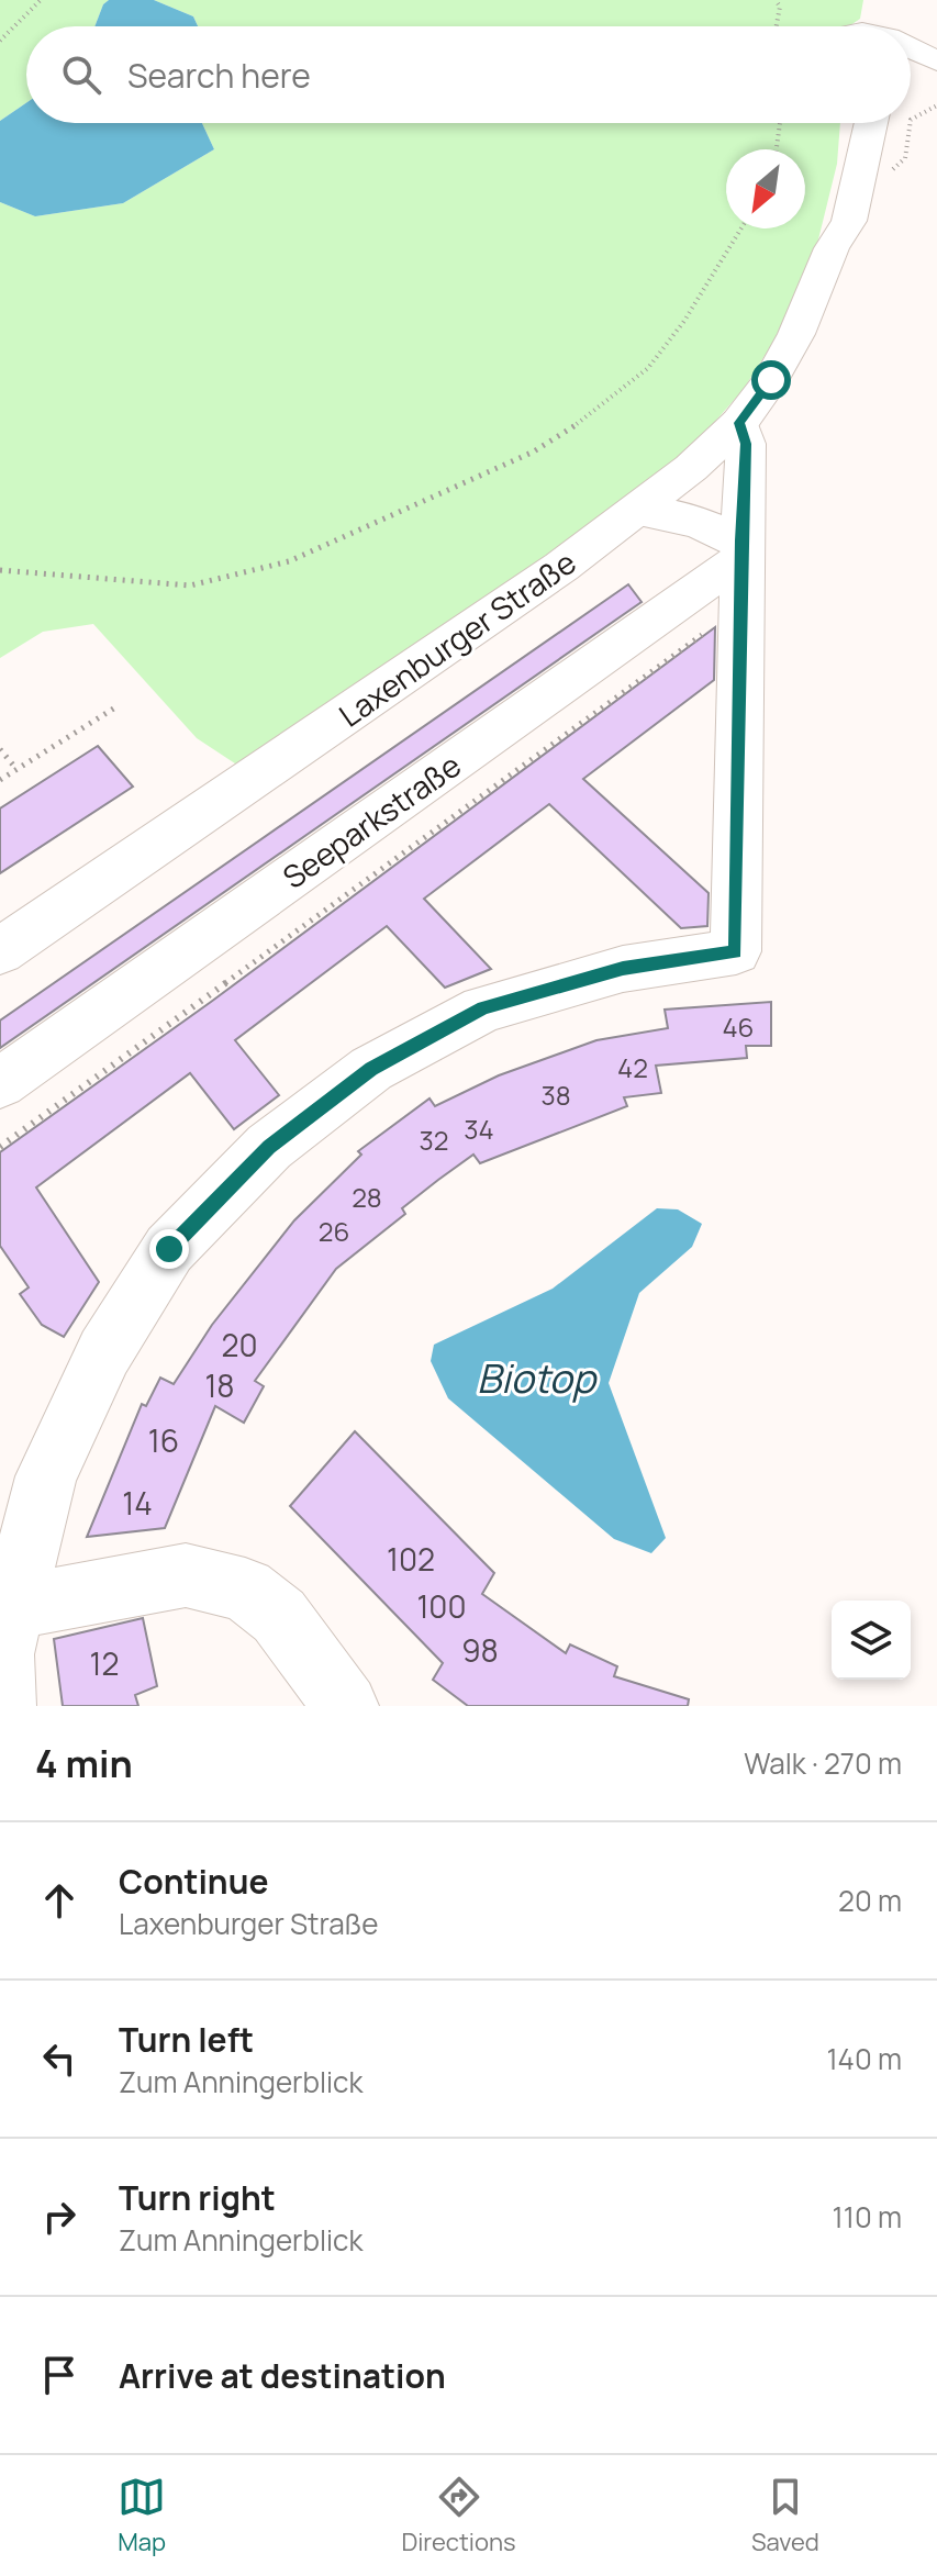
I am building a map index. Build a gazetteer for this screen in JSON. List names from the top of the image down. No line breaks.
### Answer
{"streets":{"street":["Laxenburger Straße","Seeparkstraße"]},"water":["Biotop"],"house_numbers":["46","42","38","34","32","28","26","20","18","16","14","102","100","98","12"],"north":"bottom left","page":{"search":"Search here","heading":["4 min","Walk · 270 m"],"list":[["Continue","Laxenburger Straße","20 m"],["Turn left","Zum Anningerblick","140 m"],["Turn right","Zum Anningerblick","110 m"],"Arrive at destination"],"nav":["Map","Directions","Saved"]}}
